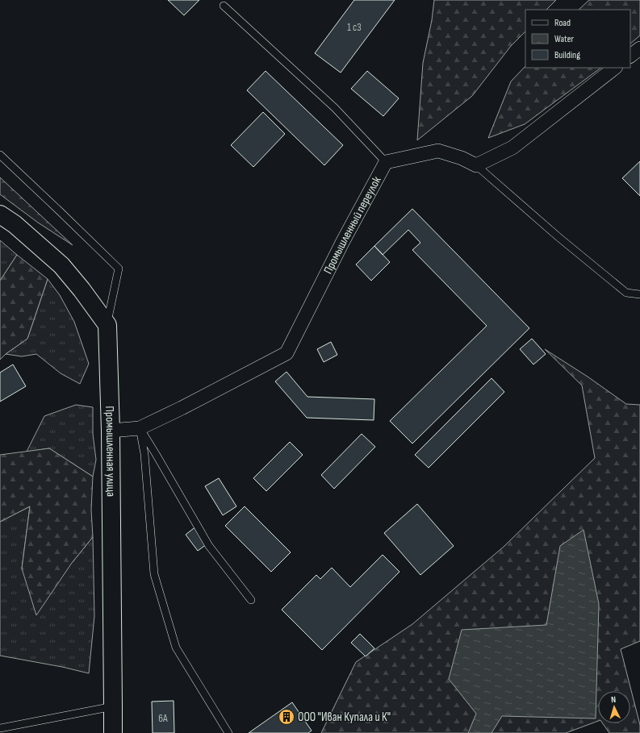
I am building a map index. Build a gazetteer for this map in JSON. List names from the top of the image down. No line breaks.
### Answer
{"streets":{"main road":["Промышленная улица"],"street":["Промышленный переулок"]},"crossings":[["Промышленный переулок","Промышленная улица"]],"places":{"building":["ООО \"Иван Купала и К\""]},"house_numbers":["1 с3","6А"],"legend":["Road","Water","Building"],"north":"top"}
